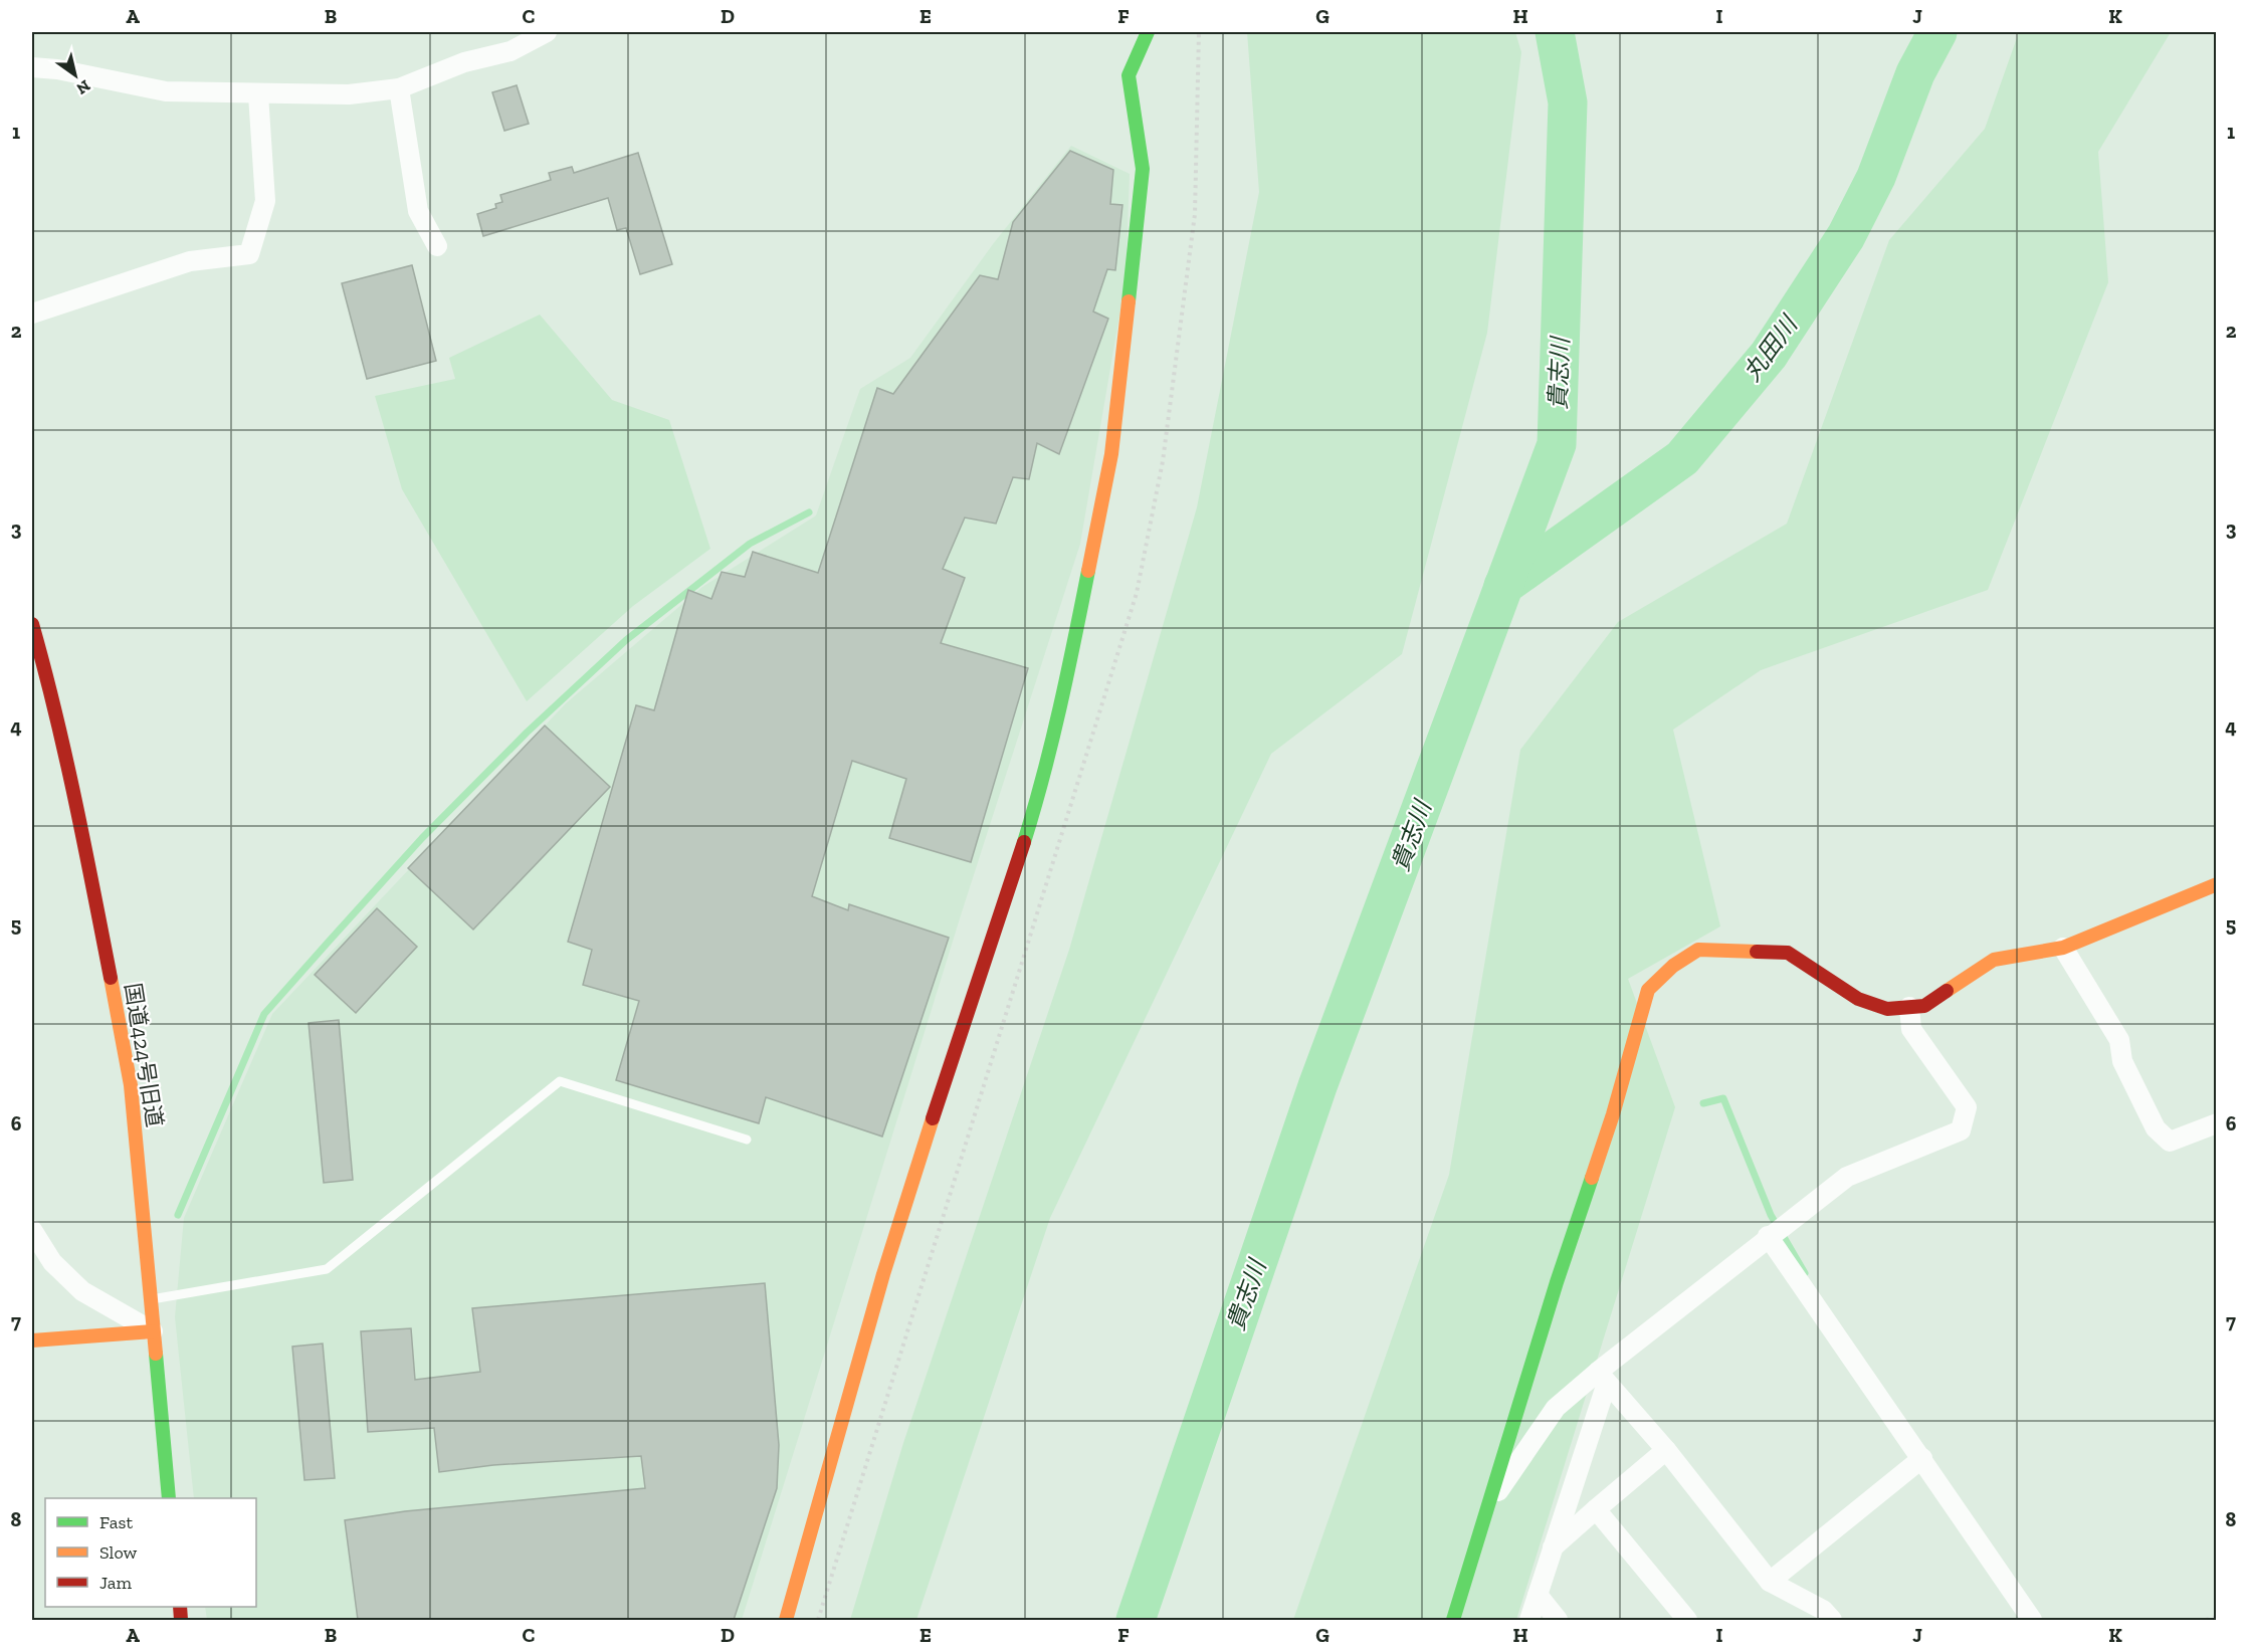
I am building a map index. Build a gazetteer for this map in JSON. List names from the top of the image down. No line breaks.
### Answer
{"streets":{"street":["国道424号旧道"]},"water":["丸田川","貴志川"],"legend":["Fast","Slow","Jam"],"north":"bottom right","grid":{"columns":["A","B","C","D","E","F","G","H","I","J","K"],"rows":["1","2","3","4","5","6","7","8"]}}
